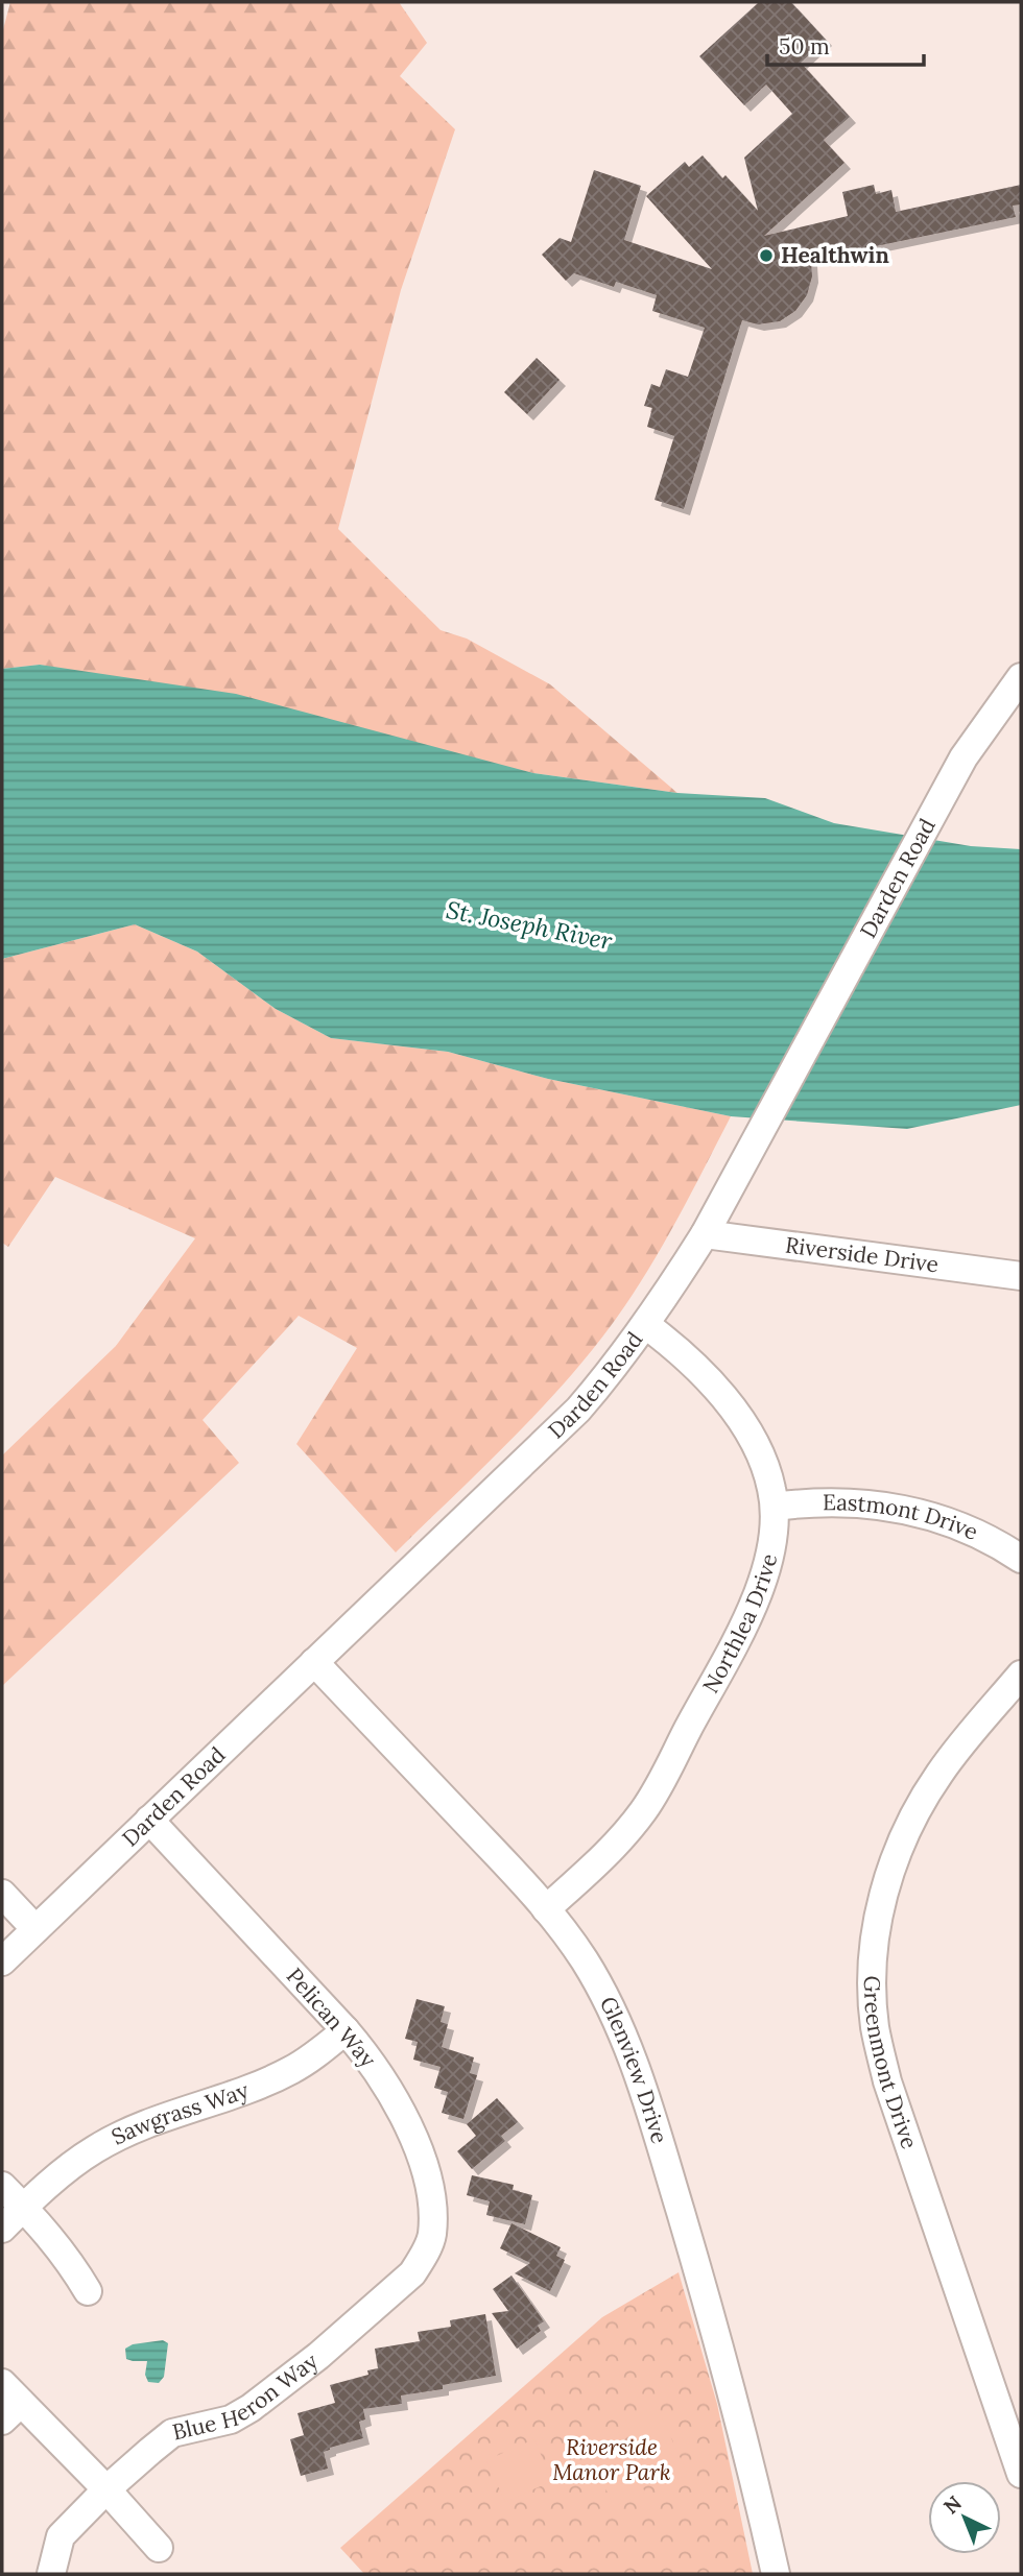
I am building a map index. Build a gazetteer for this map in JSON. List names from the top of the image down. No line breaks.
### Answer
{"streets":{"street":["Darden Road","Riverside Drive","Eastmont Drive","Northlea Drive","Pelican Way","Greenmont Drive","Glenview Drive","Sawgrass Way","Blue Heron Way"]},"crossings":[["Darden Road","Riverside Drive"],["Darden Road","Northlea Drive"],["Darden Road","Pelican Way"],["Darden Road","Glenview Drive"],["Eastmont Drive","Northlea Drive"],["Northlea Drive","Glenview Drive"],["Pelican Way","Sawgrass Way"],["Pelican Way","Blue Heron Way"]],"water":["St. Joseph River"],"parks":["Riverside Manor Park"],"places":["Healthwin"],"scale_bar":"50 m","north":"top left"}
